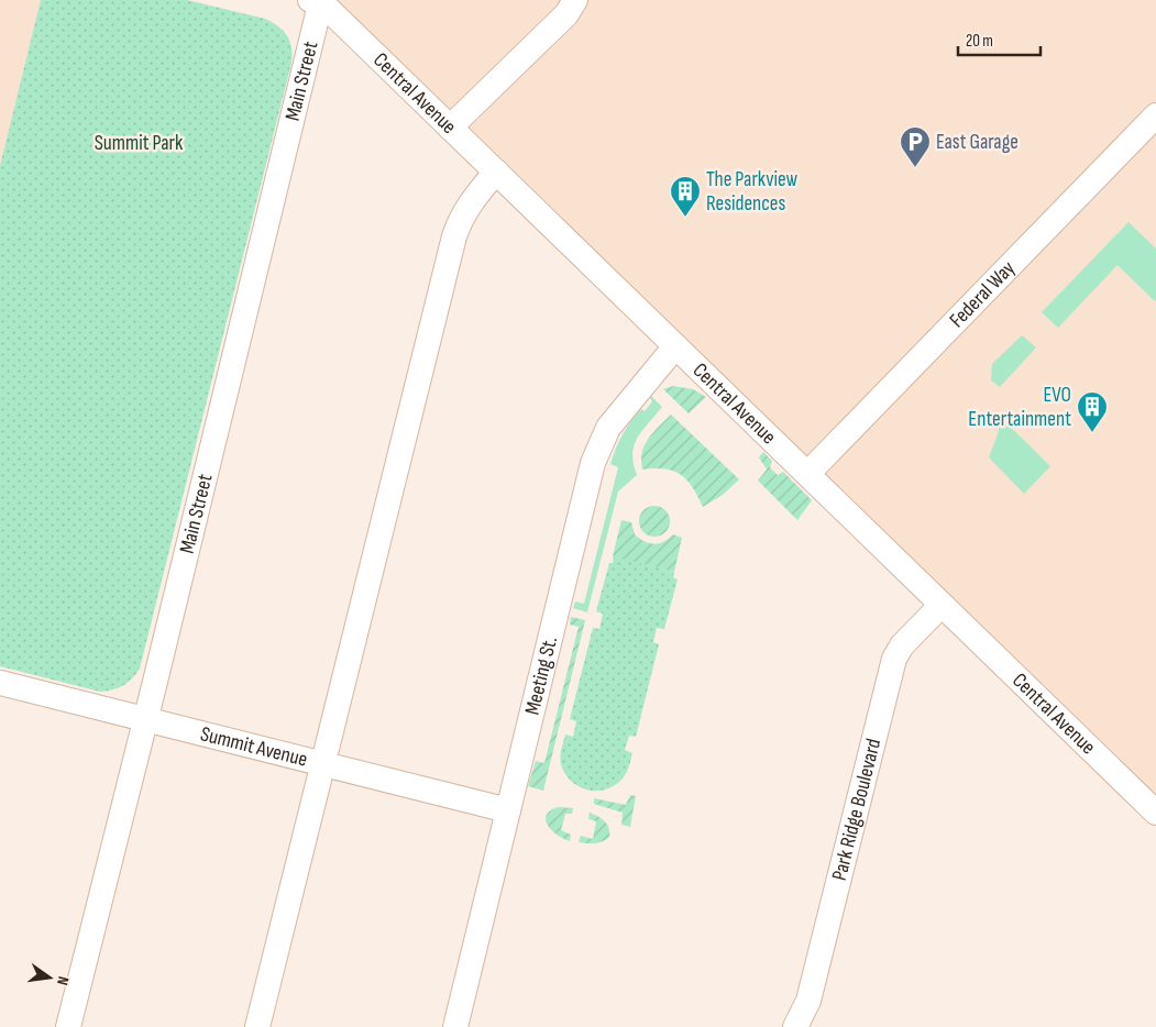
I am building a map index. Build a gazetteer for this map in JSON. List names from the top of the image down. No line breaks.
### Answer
{"streets":{"street":["Main Street","Central Avenue","Federal Way","Meeting St.","Summit Avenue","Park Ridge Boulevard"]},"crossings":[["Main Street","Central Avenue"],["Main Street","Summit Avenue"],["Central Avenue","Federal Way"],["Central Avenue","Meeting St."],["Central Avenue","Park Ridge Boulevard"],["Meeting St.","Summit Avenue"]],"parks":["Summit Park"],"places":{"parking":["East Garage"],"building":["The Parkview Residences","EVO Entertainment"]},"scale_bar":"20 m","north":"right"}
